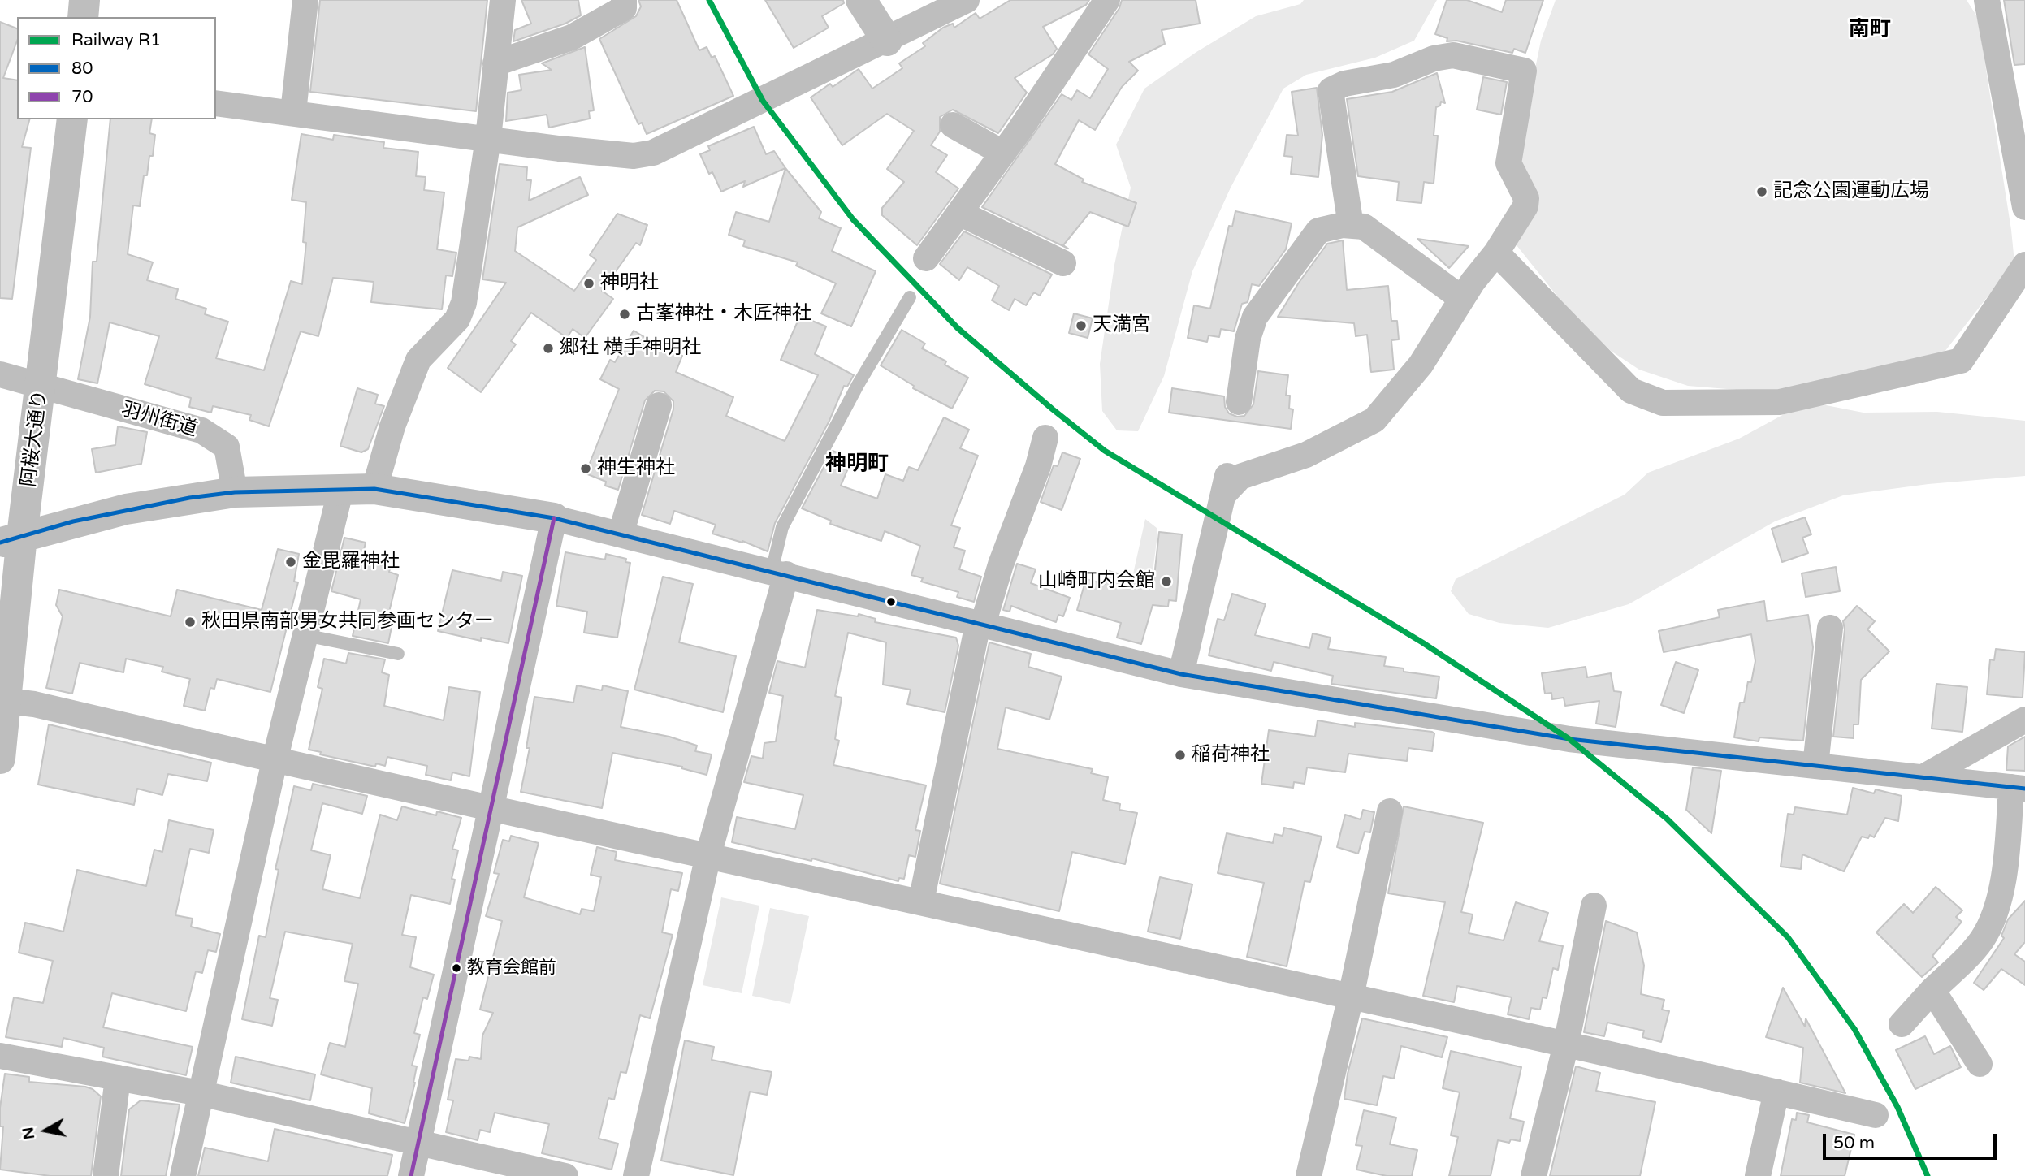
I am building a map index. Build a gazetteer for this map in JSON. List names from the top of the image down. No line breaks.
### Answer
{"streets":{"street":["羽州街道","阿桜大通り"]},"crossings":[["羽州街道","阿桜大通り"]],"districts":["南町","神明町"],"places":["記念公園運動広場","神明社","古峯神社・木匠神社","天満宮","郷社 横手神明社","神生神社","金毘羅神社","山崎町内会館","秋田県南部男女共同参画センター","稲荷神社","教育会館前"],"lines":["rail line R1","transit line 80","transit line 70"],"legend":["Railway R1","80","70"],"scale_bar":"50 m","north":"left"}
